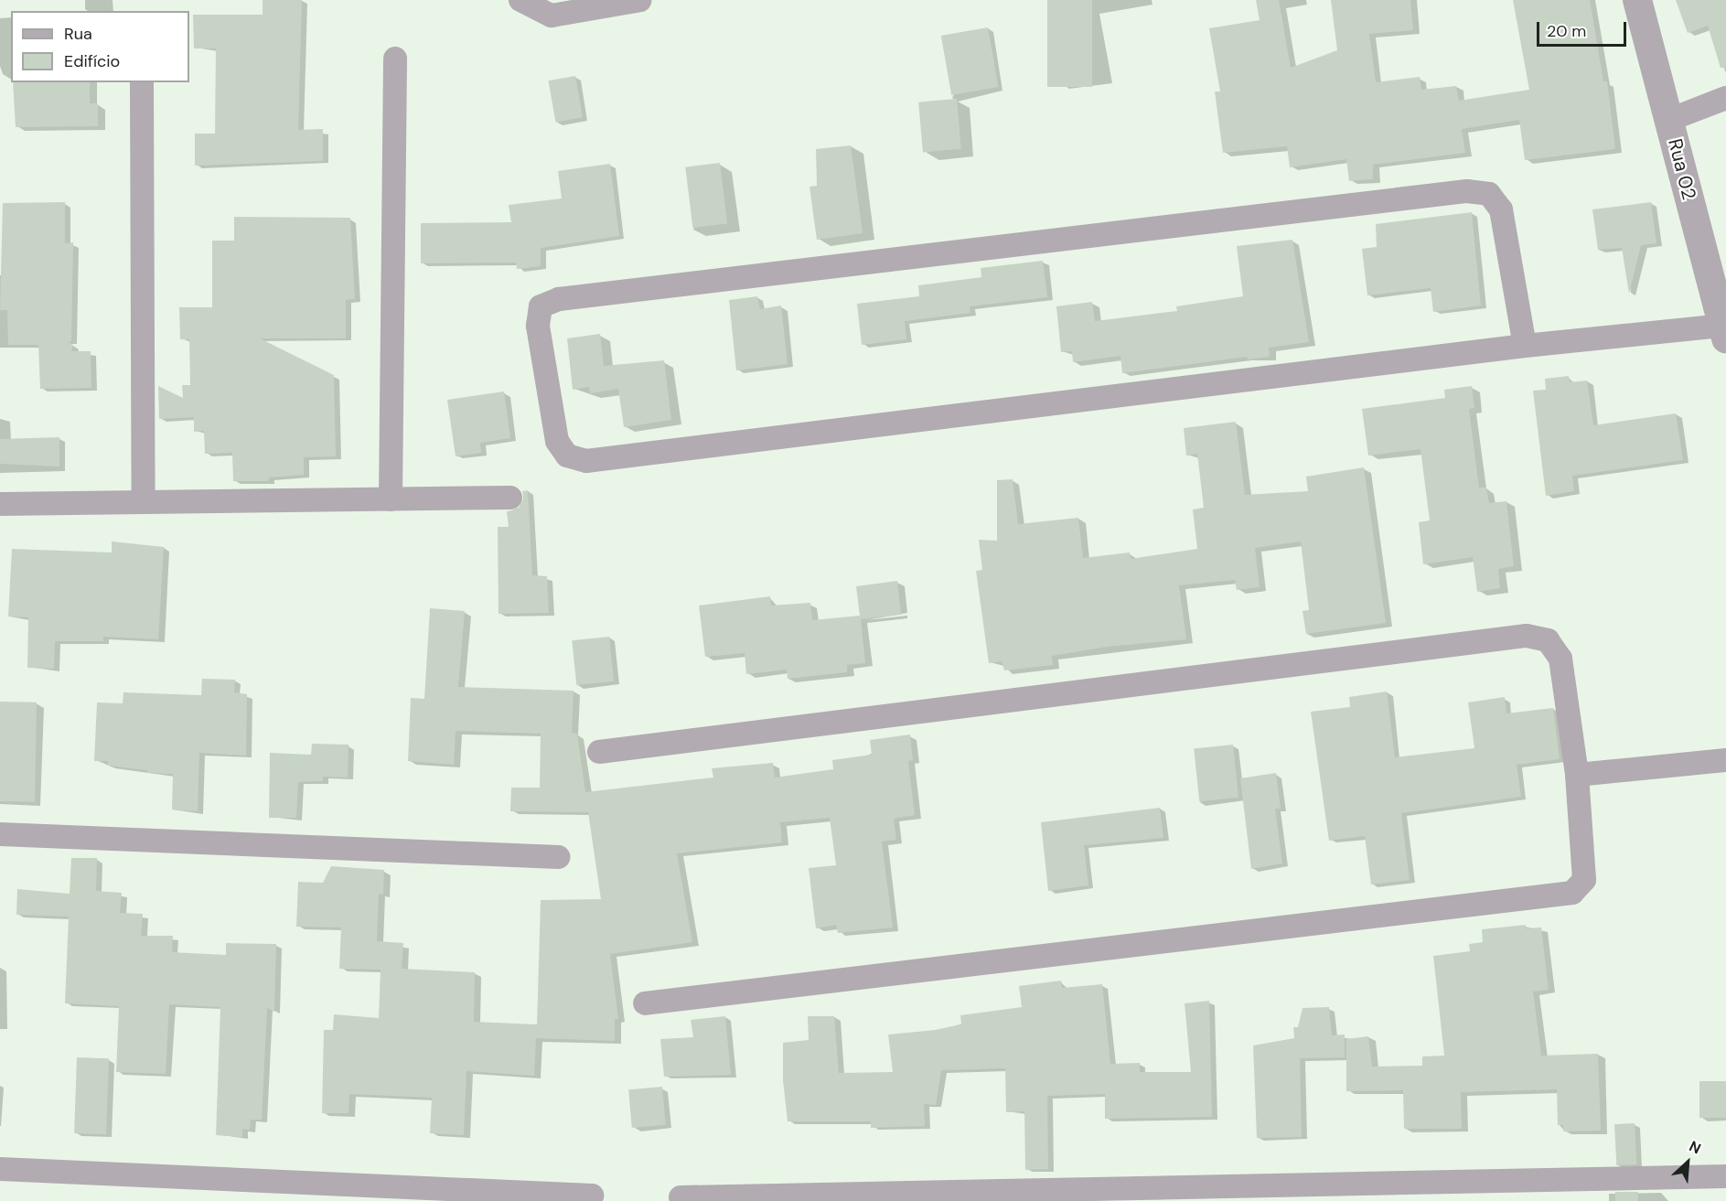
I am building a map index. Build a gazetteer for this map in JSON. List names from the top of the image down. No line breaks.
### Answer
{"streets":{"street":["Rua 02"]},"legend":["Rua","Edifício"],"scale_bar":"20 m","north":"top right"}
